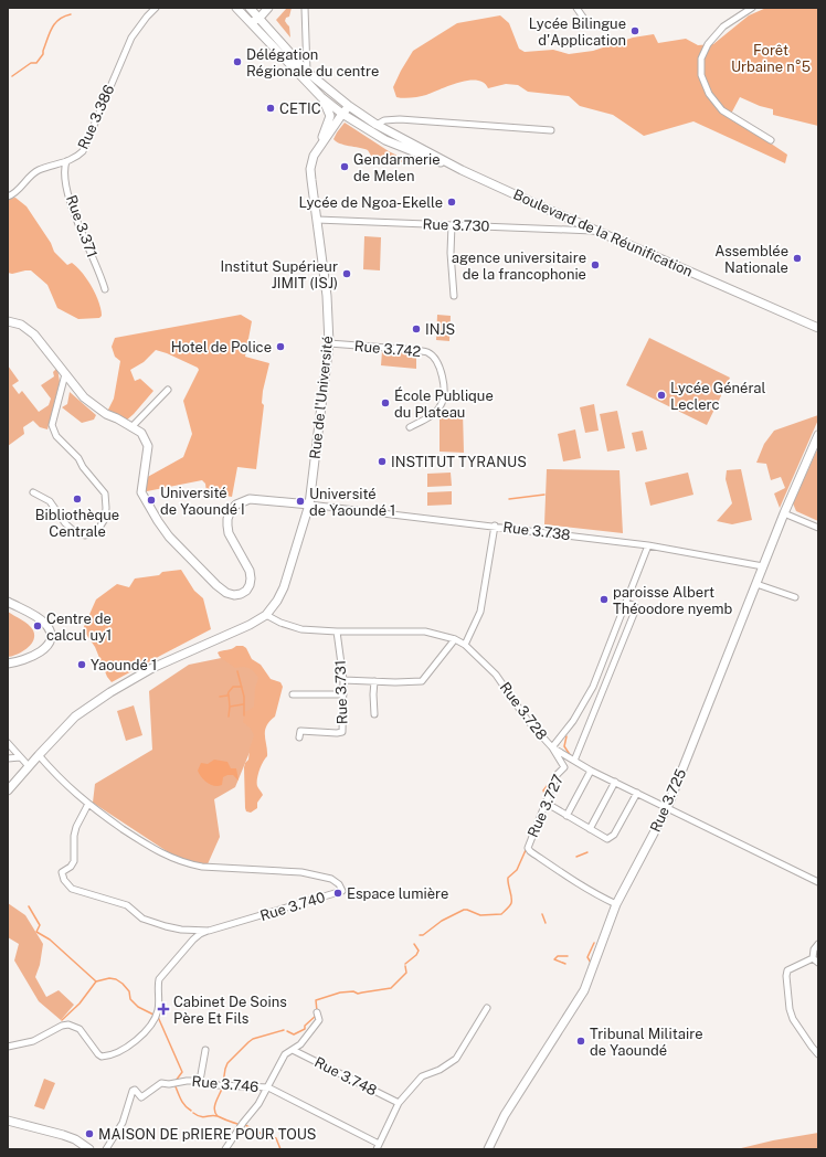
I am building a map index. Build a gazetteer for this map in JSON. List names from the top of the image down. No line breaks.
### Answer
{"streets":{"main road":["Boulevard de la Réunification","Rue de l'Université","Rue 3.725"],"street":["Rue 3.386","Rue 3.730","Rue 3.371","Rue 3.742","Rue 3.738","Rue 3.731","Rue 3.728","Rue 3.727","Rue 3.740","Rue 3.748","Rue 3.746"]},"crossings":[["Rue 3.386","Rue 3.371"],["Rue 3.730","Boulevard de la Réunification"],["Rue 3.730","Rue de l'Université"],["Boulevard de la Réunification","Rue de l'Université"],["Rue 3.742","Rue de l'Université"],["Rue de l'Université","Rue 3.738"],["Rue de l'Université","Rue 3.728"],["Rue 3.738","Rue 3.725"],["Rue 3.731","Rue 3.728"],["Rue 3.728","Rue 3.725"],["Rue 3.728","Rue 3.727"],["Rue 3.725","Rue 3.727"]],"parks":["Forêt Urbaine n°5"],"places":{"other":["Lycée Bilingue d'Application","Délégation Régionale du centre","CETIC","Gendarmerie de Melen","Lycée de Ngoa-Ekelle","Assemblée Nationale","agence universitaire de la francophonie","Institut Supérieur JIMIT (ISJ)","INJS","Hotel de Police","Lycée Général Leclerc","École Publique du Plateau","INSTITUT TYRANUS","Bibliothèque Centrale","Université de Yaoundé I","Université de Yaoundé 1","paroisse Albert Théoodore nyemb","Centre de calcul uy1","Yaoundé 1","Espace lumière","Tribunal Militaire de Yaoundé","MAISON DE pRIERE POUR TOUS"],"health":["Cabinet De Soins Père Et Fils"]}}
